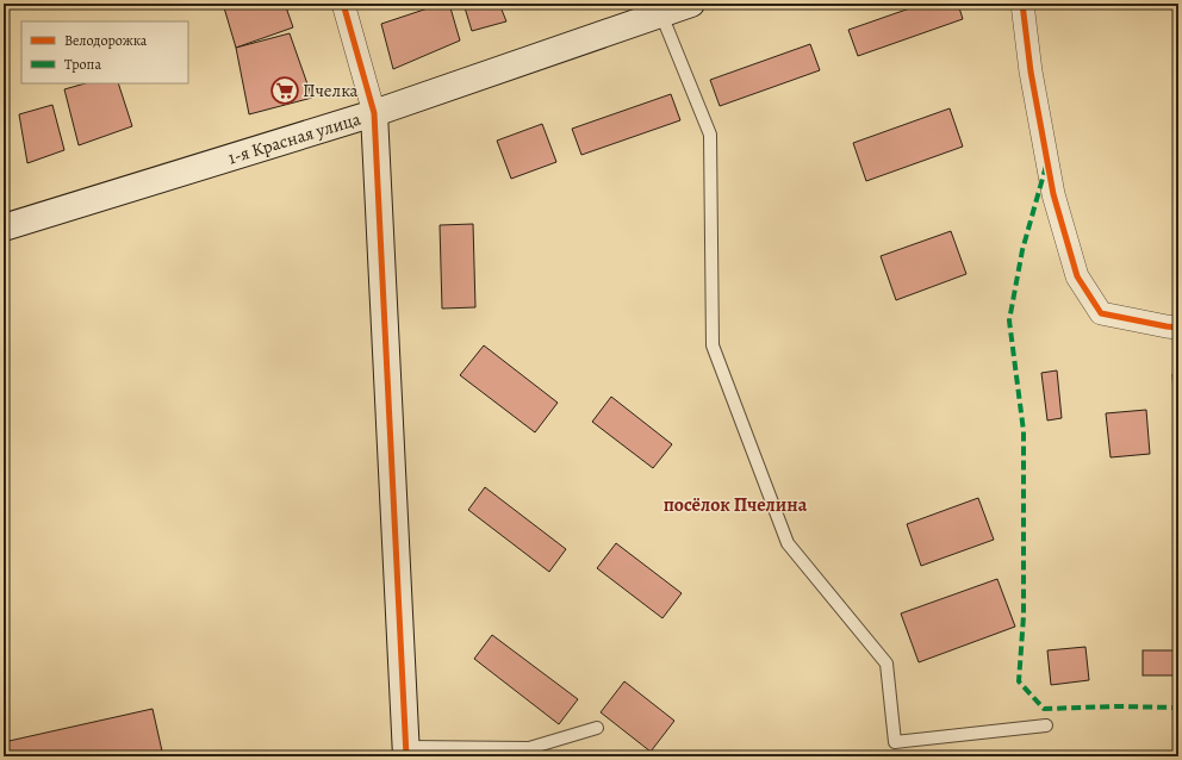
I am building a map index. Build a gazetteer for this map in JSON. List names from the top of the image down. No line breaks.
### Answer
{"streets":{"main road":["1-я Красная улица"]},"districts":["посёлок Пчелина"],"places":{"supermarket":["Пчелка"]},"legend":["Велодорожка","Тропа"]}
